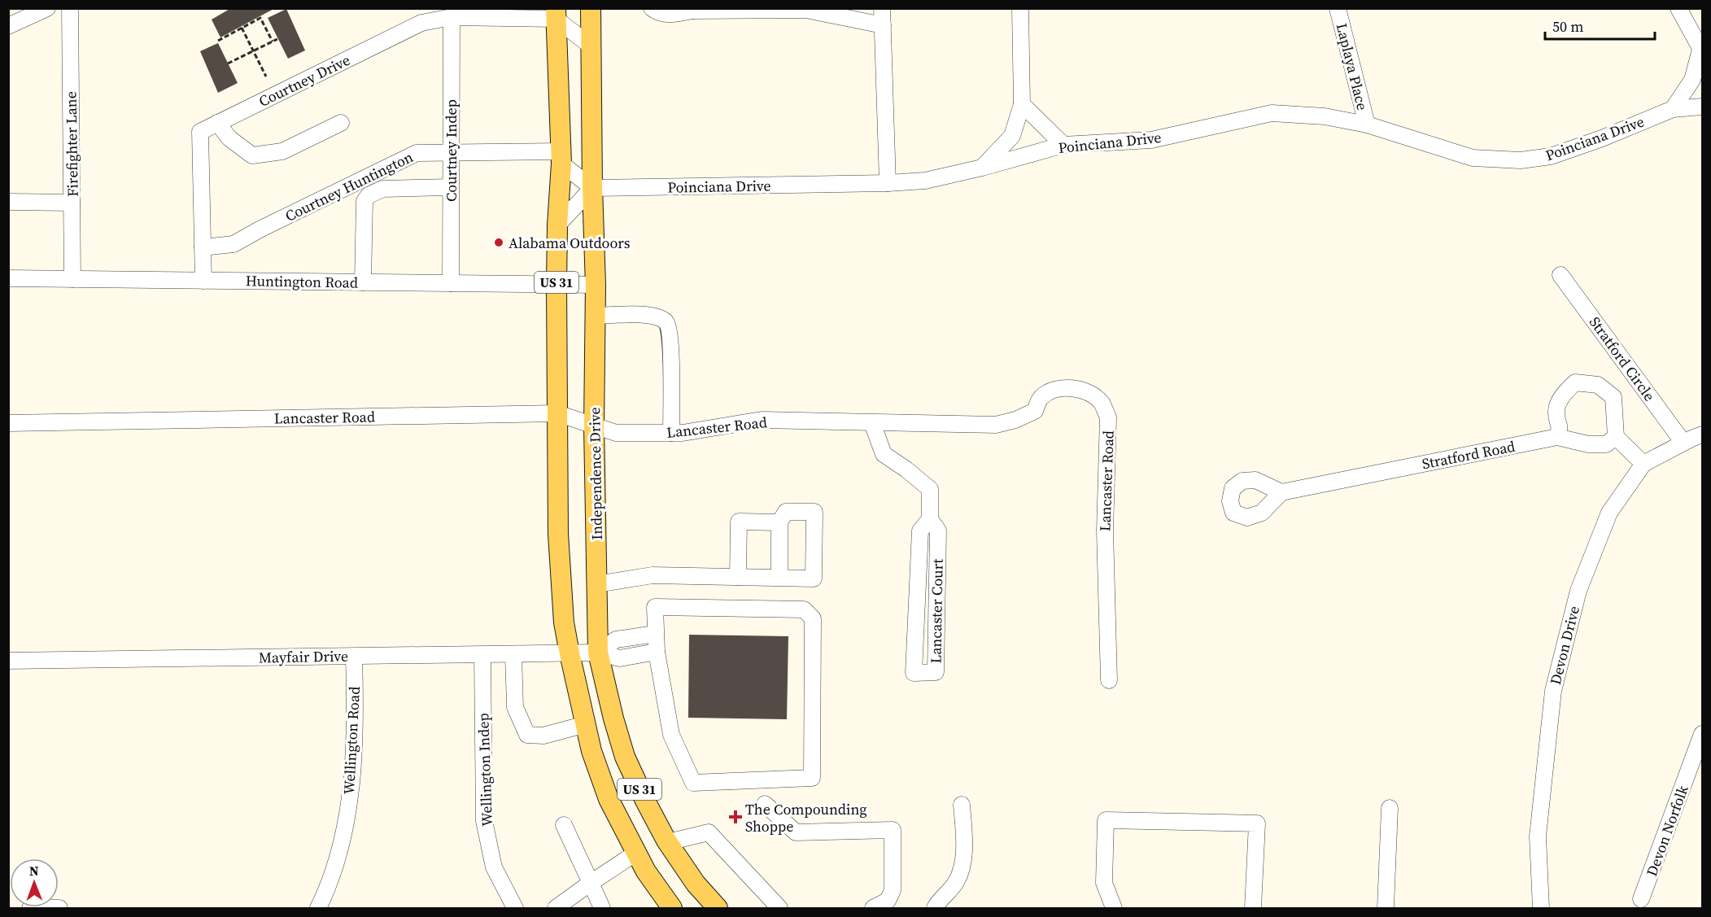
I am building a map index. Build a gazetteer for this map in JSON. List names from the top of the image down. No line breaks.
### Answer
{"streets":{"main road":["US 31","Independence Drive"],"street":["Laplaya Place","Courtney Drive","Poinciana Drive","Firefighter Lane","Courtney Indep","Courtney Huntington","Huntington Road","Stratford Circle","Lancaster Road","Stratford Road","Lancaster Court","Devon Drive","Mayfair Drive","Wellington Road","Wellington Indep","Devon Norfolk"]},"crossings":[["Laplaya Place","Poinciana Drive"],["Courtney Drive","Courtney Indep"],["Courtney Drive","Courtney Huntington"],["Courtney Drive","Huntington Road"],["Courtney Drive","US 31"],["Poinciana Drive","Independence Drive"],["Firefighter Lane","Huntington Road"],["Courtney Indep","Courtney Huntington"],["Courtney Indep","Huntington Road"],["Courtney Huntington","US 31"],["Huntington Road","US 31"],["Huntington Road","Independence Drive"],["US 31","Lancaster Road"],["US 31","Mayfair Drive"],["Stratford Circle","Stratford Road"],["Stratford Circle","Devon Drive"],["Lancaster Road","Independence Drive"],["Lancaster Road","Lancaster Court"],["Independence Drive","Mayfair Drive"],["Mayfair Drive","Wellington Road"],["Mayfair Drive","Wellington Indep"]],"places":{"other":["Alabama Outdoors"],"health":["The Compounding Shoppe"]},"scale_bar":"50 m","north":"top"}
